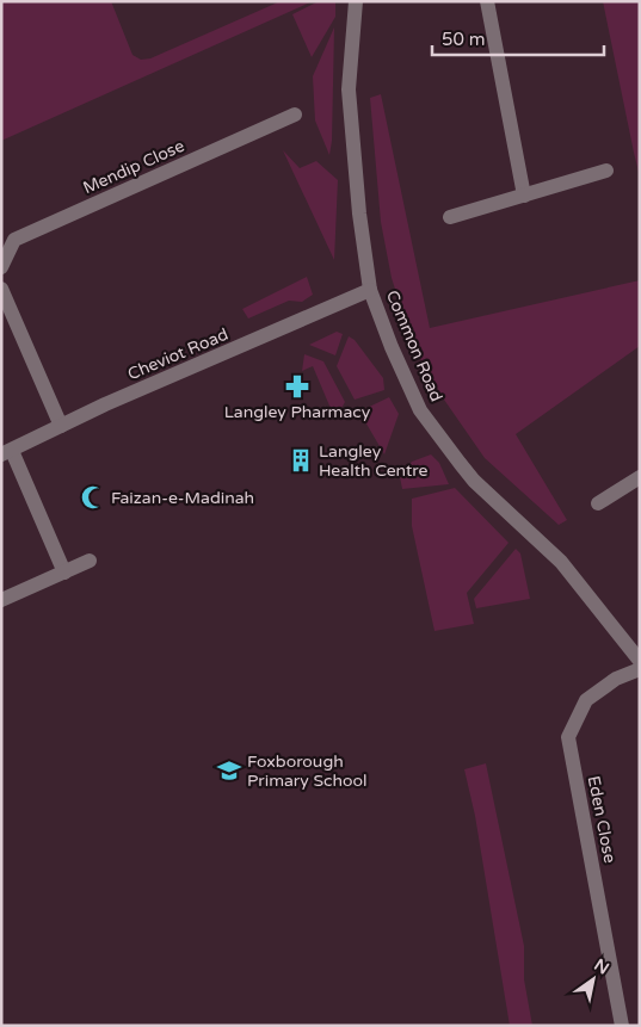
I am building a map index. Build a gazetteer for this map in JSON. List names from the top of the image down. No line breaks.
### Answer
{"streets":{"street":["Mendip Close","Common Road","Cheviot Road","Eden Close"]},"crossings":[["Common Road","Cheviot Road"]],"places":{"pharmacy":["Langley Pharmacy"],"building":["Langley Health Centre"],"mosque":["Faizan-e-Madinah"],"school or university":["Foxborough Primary School"]},"scale_bar":"50 m","north":"top right"}
